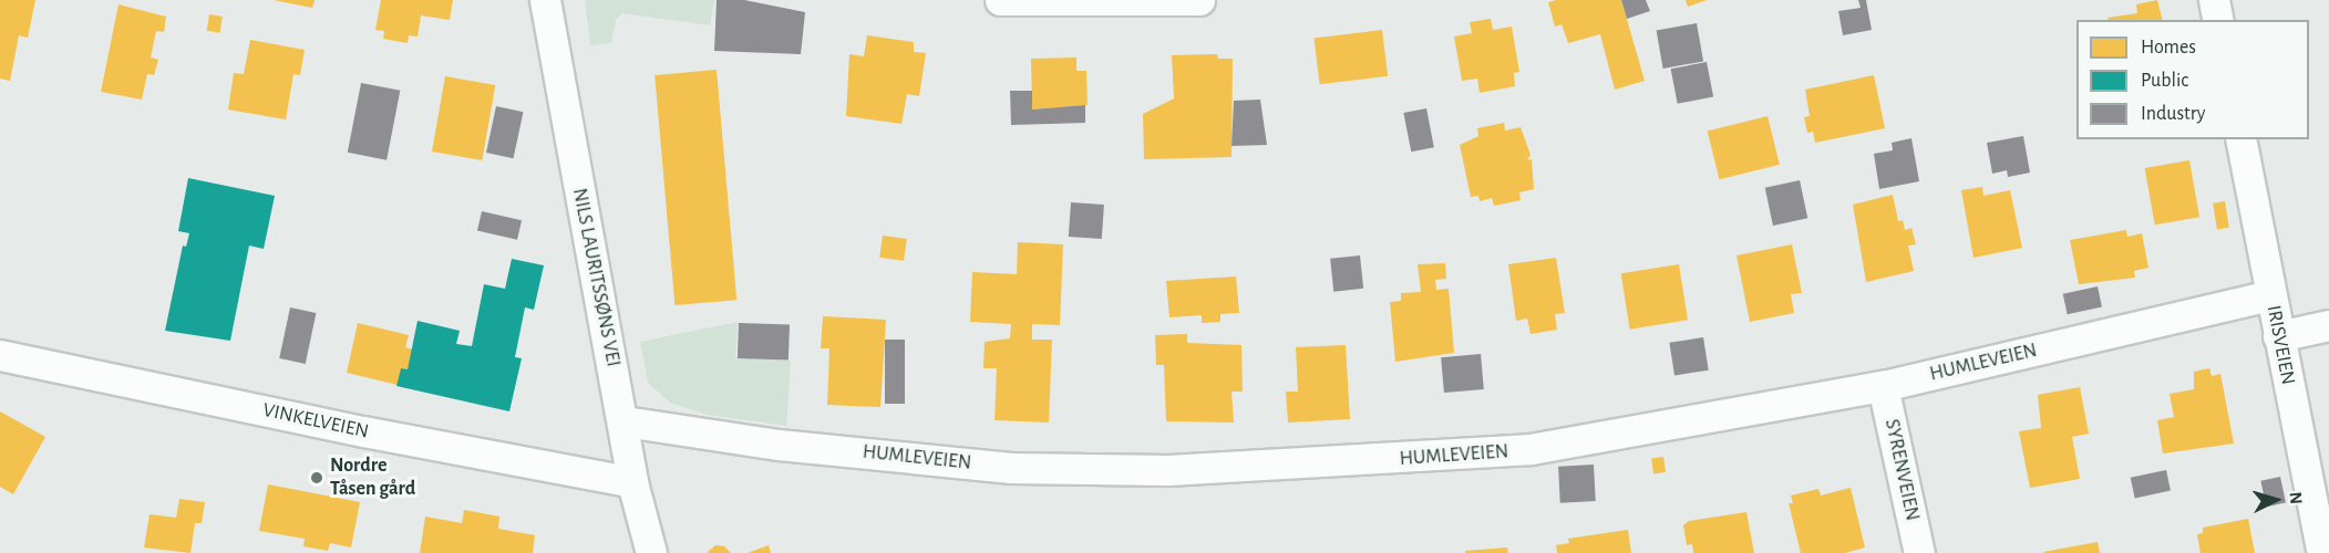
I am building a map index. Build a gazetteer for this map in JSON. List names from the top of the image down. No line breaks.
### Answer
{"streets":{"street":["NILS LAURITSSØNS VEI","IRISVEIEN","HUMLEVEIEN","VINKELVEIEN","SYRENVEIEN"]},"crossings":[["NILS LAURITSSØNS VEI","HUMLEVEIEN"],["NILS LAURITSSØNS VEI","VINKELVEIEN"],["IRISVEIEN","HUMLEVEIEN"],["HUMLEVEIEN","SYRENVEIEN"]],"places":["Nordre Tåsen gård"],"legend":["Homes","Public","Industry"],"north":"right"}
